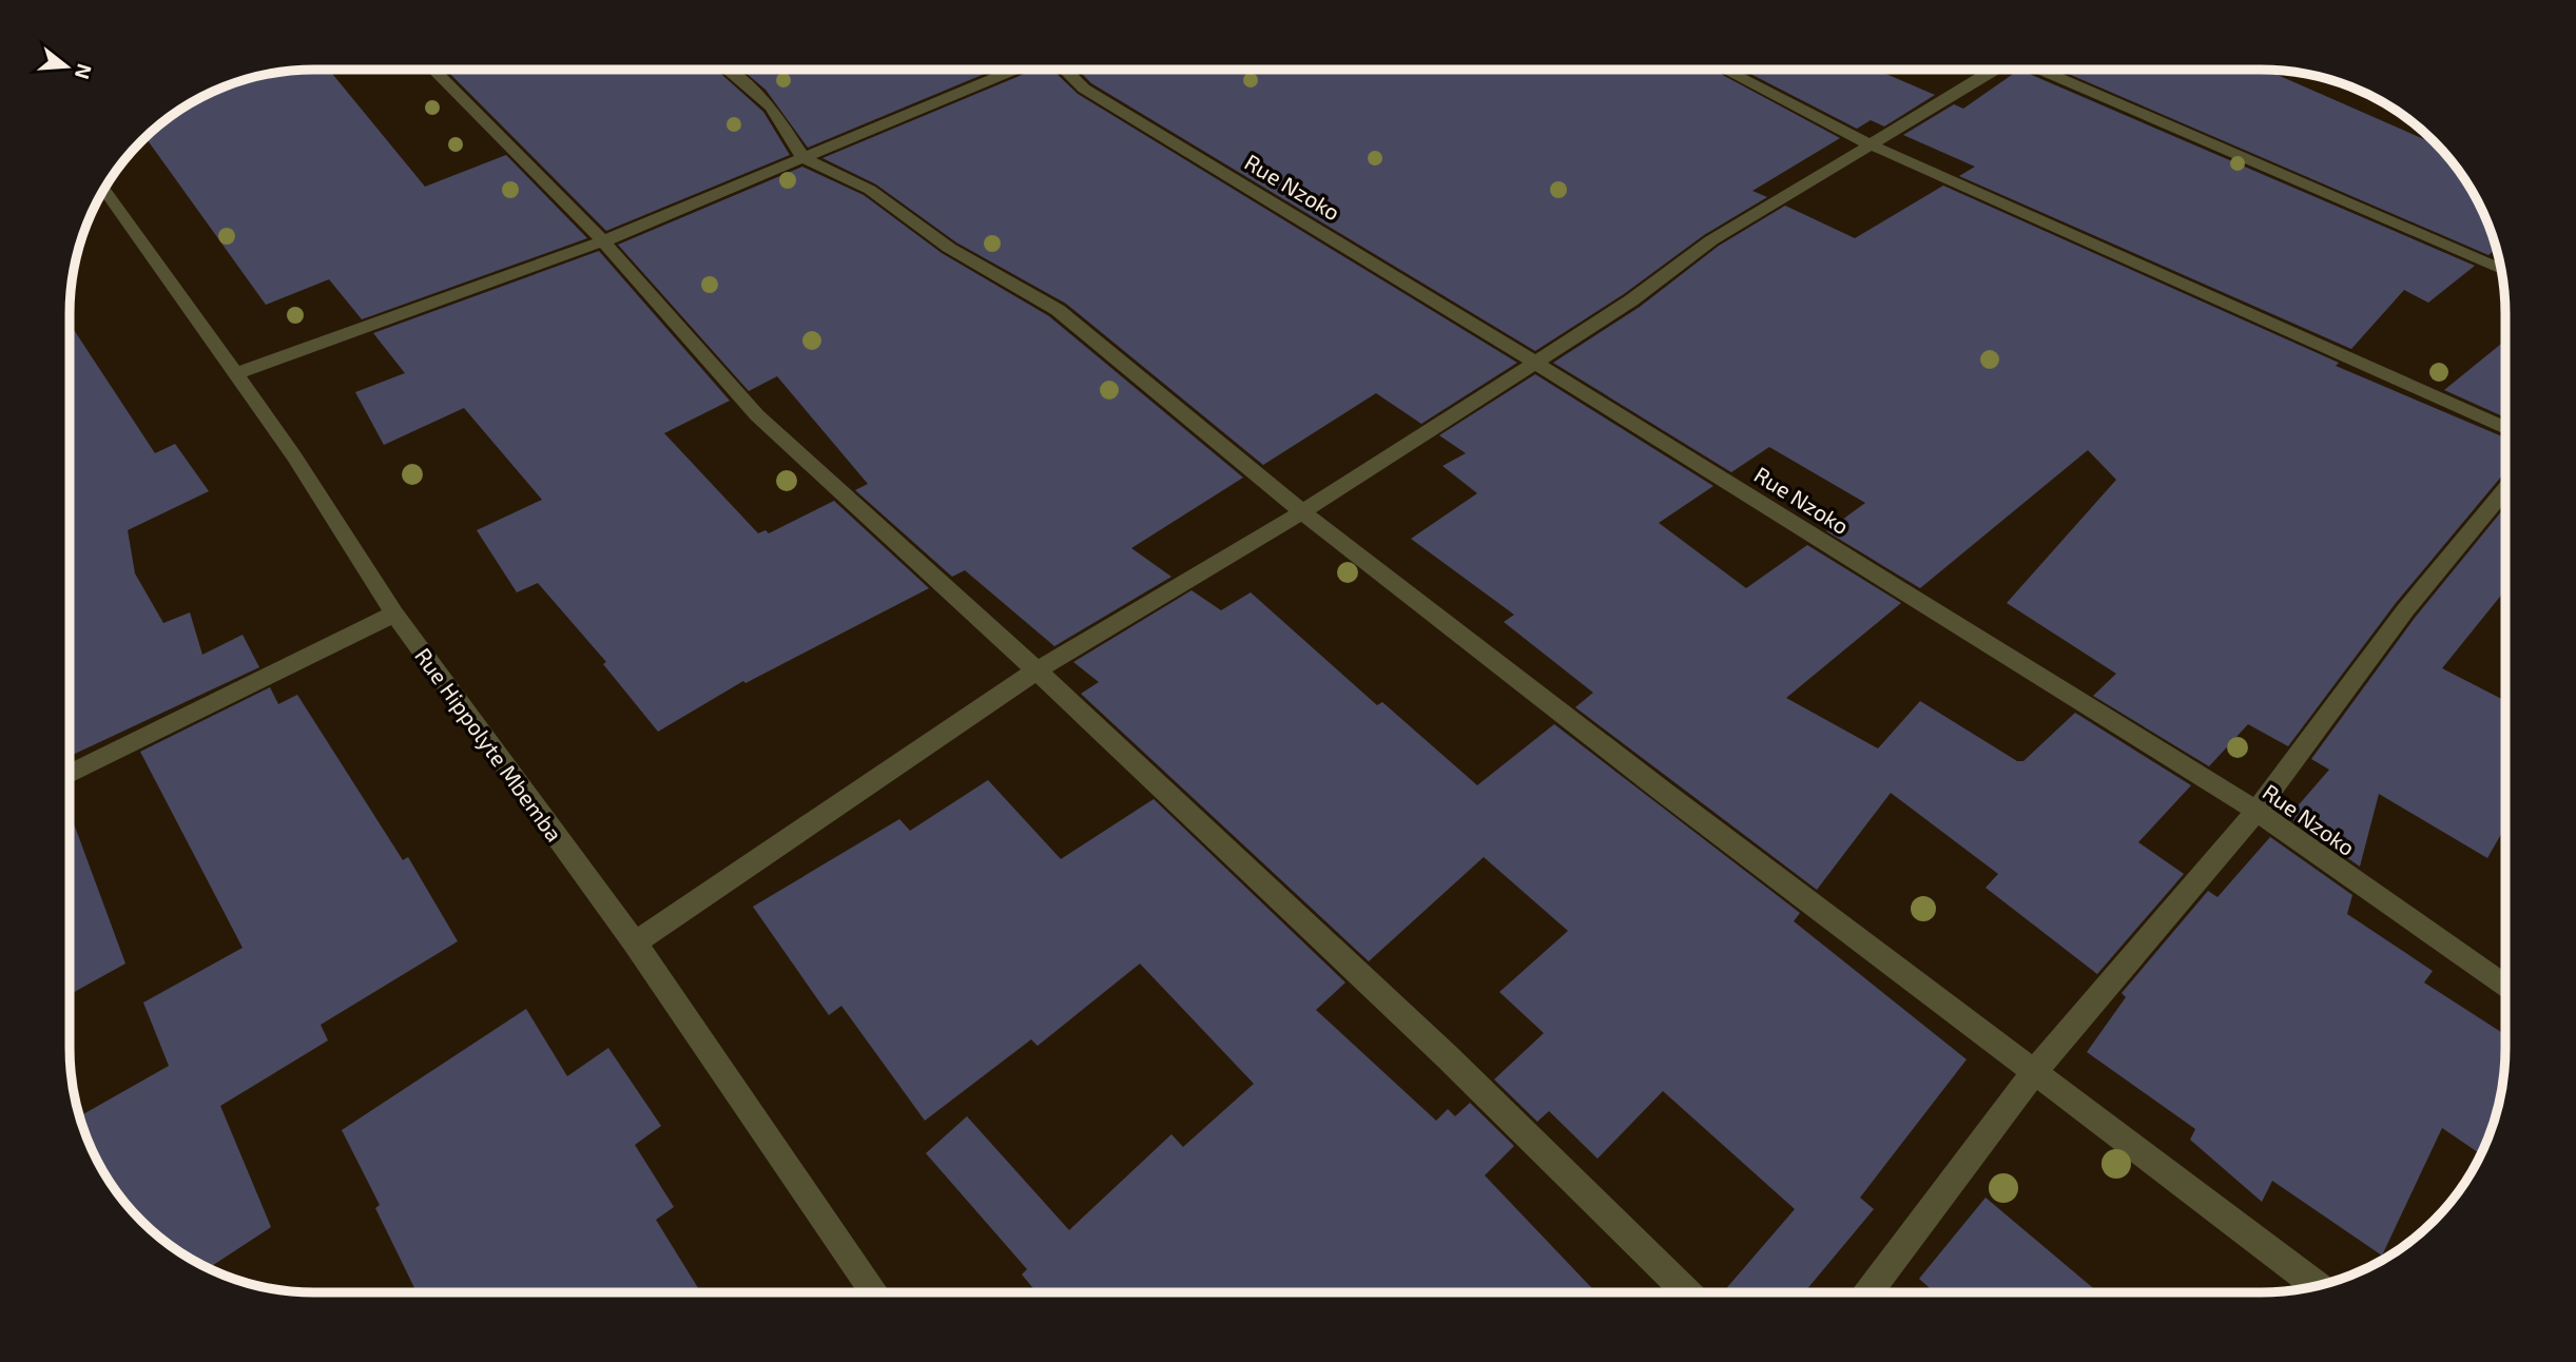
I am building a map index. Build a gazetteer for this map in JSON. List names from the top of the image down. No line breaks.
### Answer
{"streets":{"street":["Rue Nzoko","Rue Hippolyte Mbemba"]},"north":"right"}
